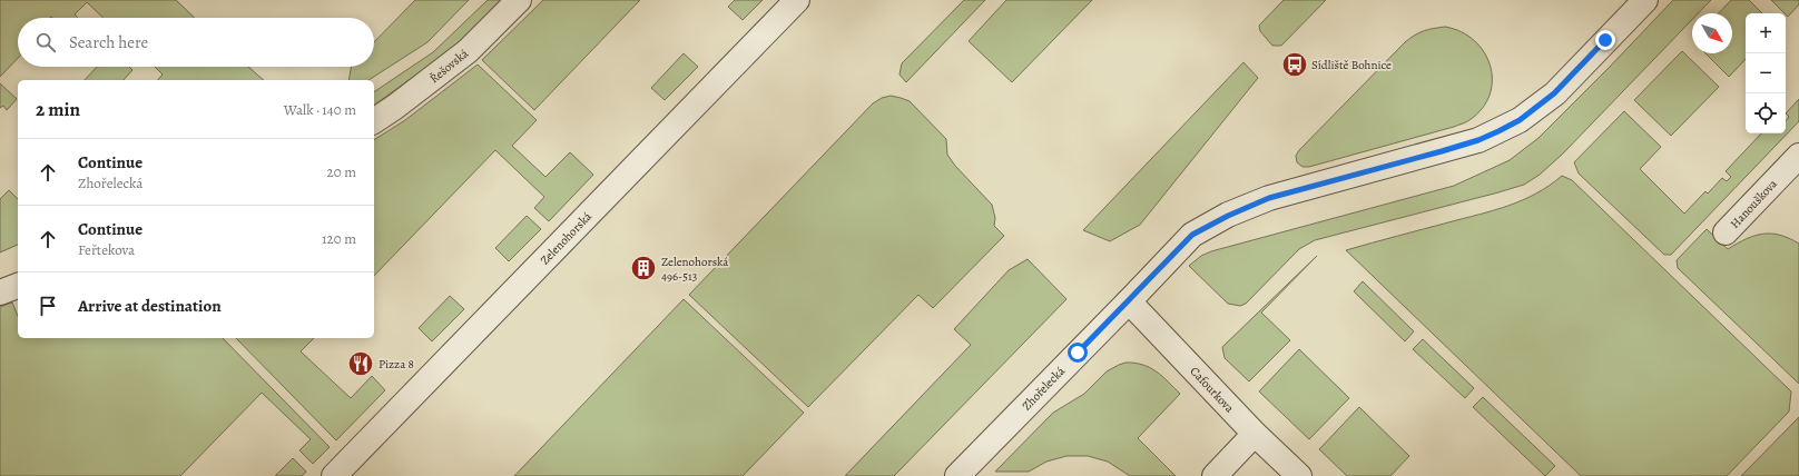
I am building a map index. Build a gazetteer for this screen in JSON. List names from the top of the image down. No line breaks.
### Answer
{"streets":{"street":["Řešovská","Hanouškova","Zelenohorská","Zhořelecká","Cafourkova"]},"crossings":[["Zhořelecká","Cafourkova"]],"places":{"bus stop":["Sídliště Bohnice"],"building":["Zelenohorská 496-513"],"restaurant":["Pizza 8"]},"north":"bottom right","page":{"map_buttons":["+","−"],"search":"Search here","heading":["2 min","Walk · 140 m"],"list":[["Continue","Zhořelecká","20 m"],["Continue","Feřtekova","120 m"],"Arrive at destination"]}}
